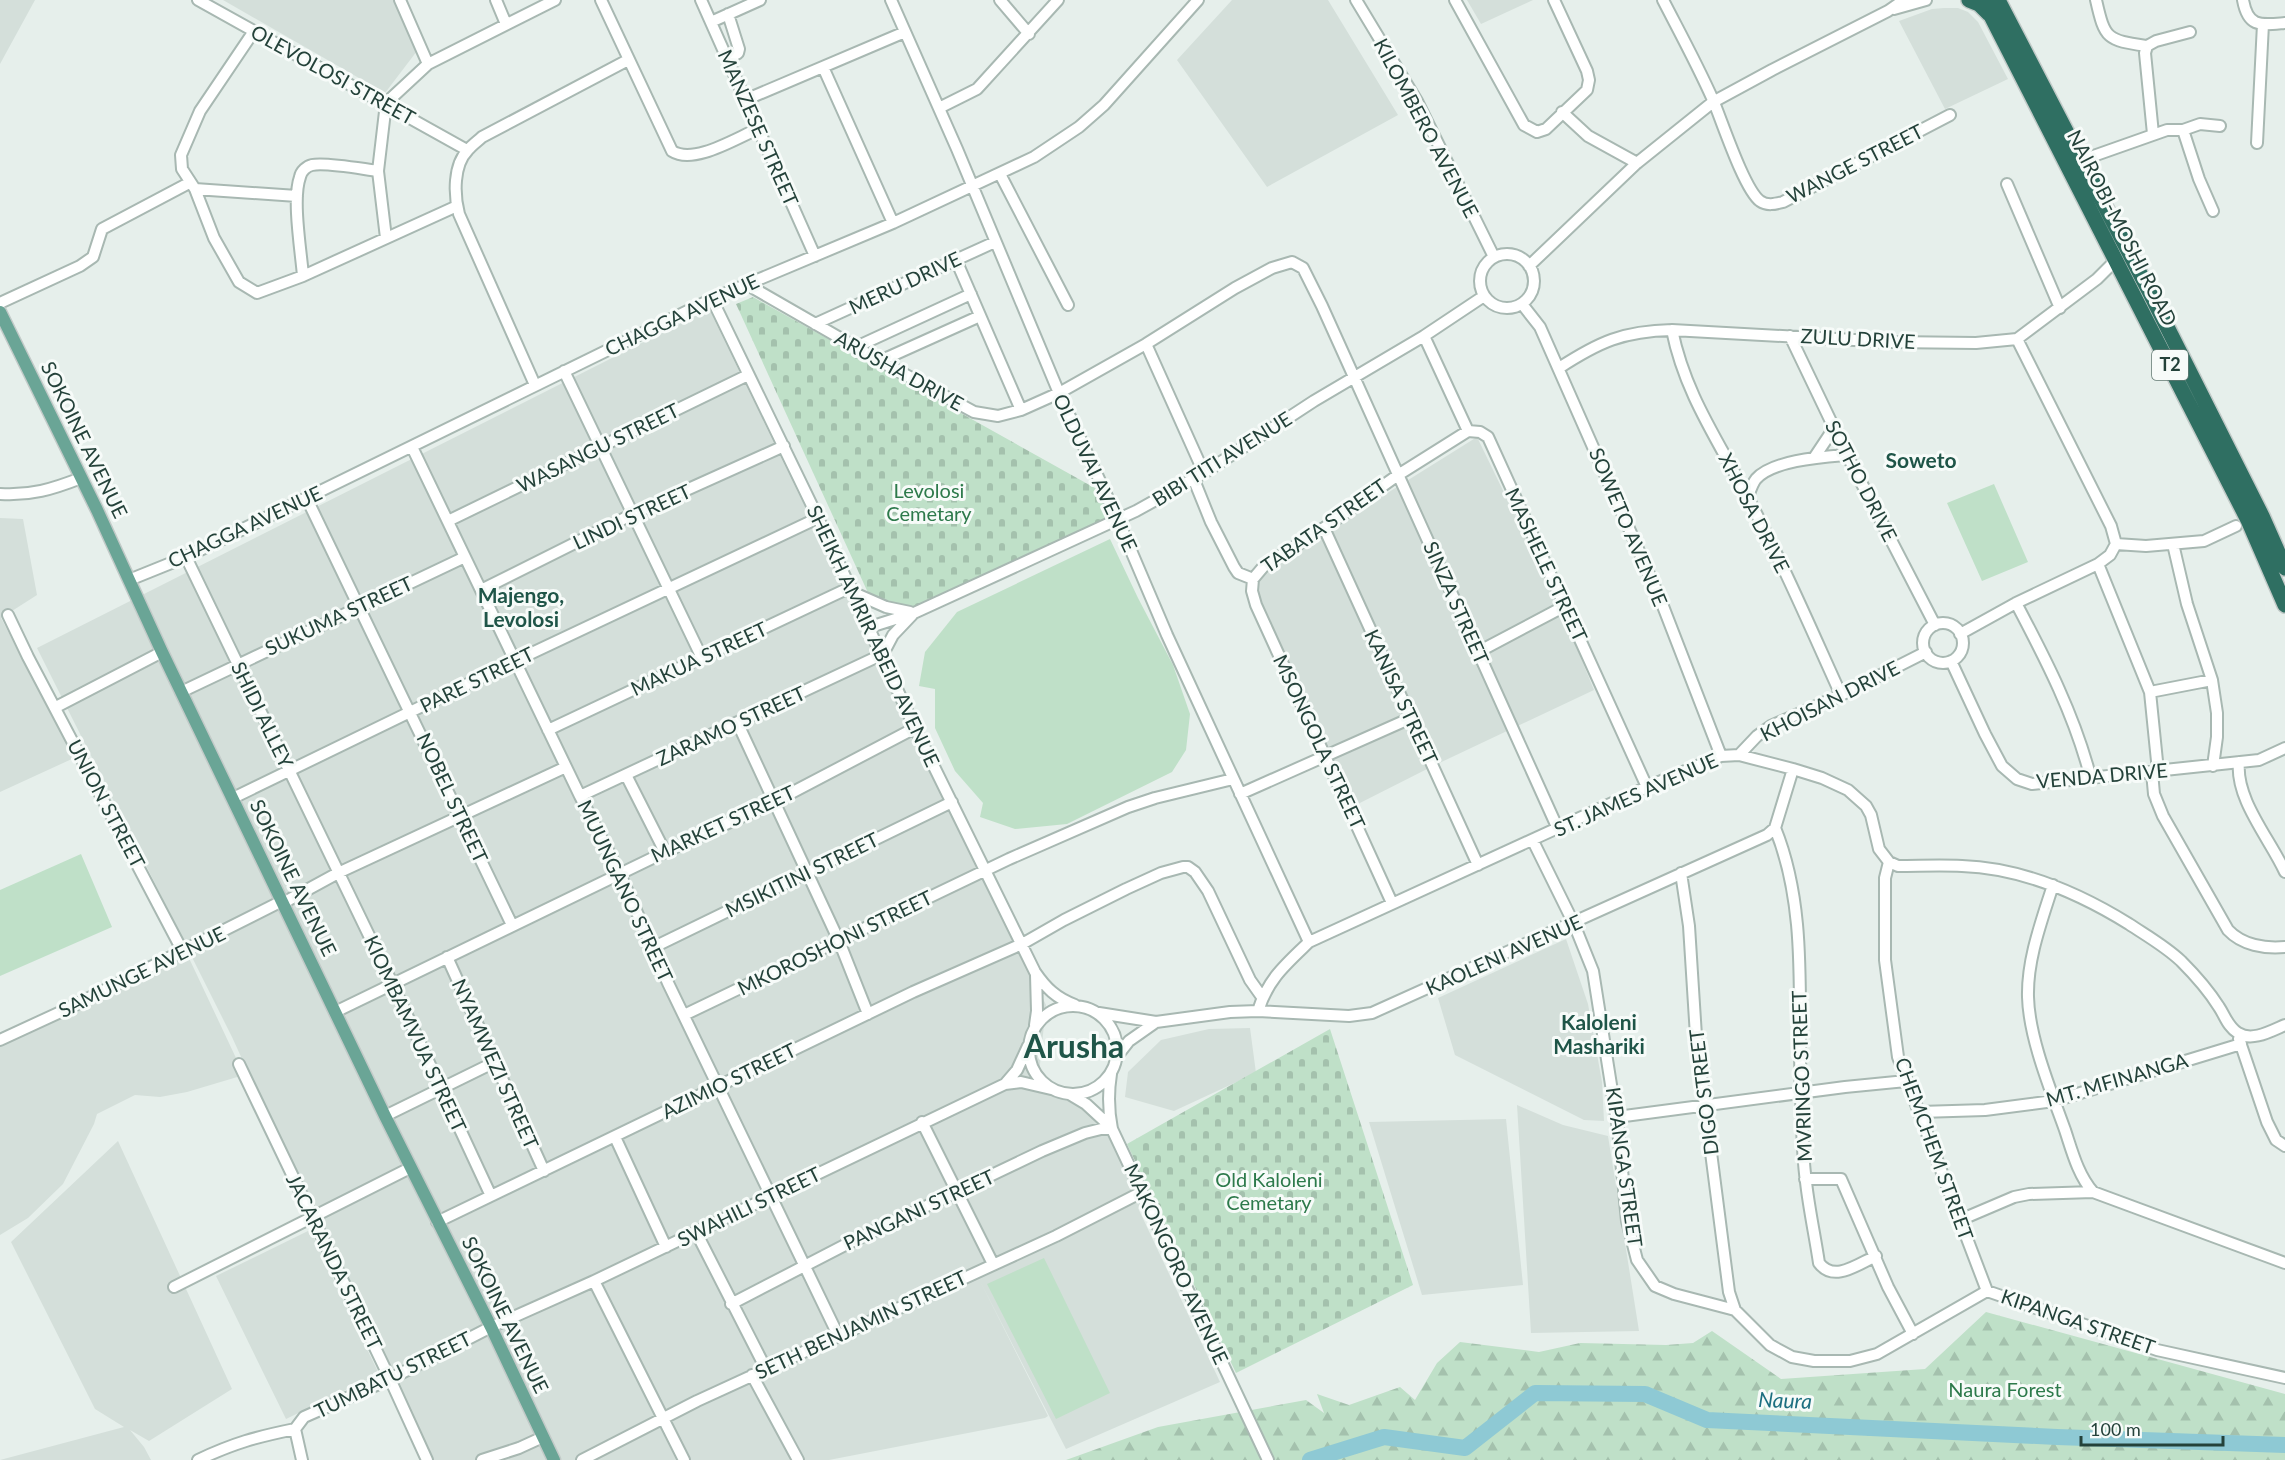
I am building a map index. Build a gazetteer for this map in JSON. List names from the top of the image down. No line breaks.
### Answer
{"streets":{"highway":["NAIROBI-MOSHI ROAD","T2"],"main road":["SOKOINE AVENUE"],"street":["OLEVOLOSI STREET","MANZESE STREET","KILOMBERO AVENUE","WANGE STREET","MERU DRIVE","CHAGGA AVENUE","ZULU DRIVE","ARUSHA DRIVE","WASANGU STREET","BIBI TITI AVENUE","OLDUVAI AVENUE","SOTHO DRIVE","XHOSA DRIVE","LINDI STREET","TABATA STREET","SOWETO AVENUE","MASHELE STREET","SINZA STREET","SUKUMA STREET","SHEIKH AMRIR ABEID AVENUE","MAKUA STREET","PARE STREET","KANISA STREET","KHOISAN DRIVE","SHIDI ALLEY","ZARAMO STREET","MSONGOLA STREET","VENDA DRIVE","ST. JAMES AVENUE","NOBEL STREET","UNION STREET","MARKET STREET","MSIKITINI STREET","MUUNGANO STREET","MKOROSHONI STREET","KAOLENI AVENUE","SAMUNGE AVENUE","KIOMBAMVUA STREET","NYAMWEZI STREET","MVRINGO STREET","MT. MFINANGA","AZIMIO STREET","DIGO STREET","CHEMCHEM STREET","KIPANGA STREET","SWAHILI STREET","PANGANI STREET","JACARANDA STREET","MAKONGORO AVENUE","SETH BENJAMIN STREET","TUMBATU STREET"]},"crossings":[["MANZESE STREET","CHAGGA AVENUE"],["KILOMBERO AVENUE","BIBI TITI AVENUE"],["KILOMBERO AVENUE","SOWETO AVENUE"],["MERU DRIVE","ARUSHA DRIVE"],["MERU DRIVE","OLDUVAI AVENUE"],["CHAGGA AVENUE","ARUSHA DRIVE"],["CHAGGA AVENUE","SOKOINE AVENUE"],["CHAGGA AVENUE","OLDUVAI AVENUE"],["CHAGGA AVENUE","SHEIKH AMRIR ABEID AVENUE"],["CHAGGA AVENUE","SHIDI ALLEY"],["CHAGGA AVENUE","NOBEL STREET"],["CHAGGA AVENUE","MUUNGANO STREET"],["ZULU DRIVE","SOTHO DRIVE"],["ZULU DRIVE","XHOSA DRIVE"],["ZULU DRIVE","SOWETO AVENUE"],["ARUSHA DRIVE","OLDUVAI AVENUE"],["ARUSHA DRIVE","SINZA STREET"],["SOKOINE AVENUE","SUKUMA STREET"],["SOKOINE AVENUE","PARE STREET"],["SOKOINE AVENUE","MARKET STREET"],["SOKOINE AVENUE","SAMUNGE AVENUE"],["SOKOINE AVENUE","AZIMIO STREET"],["SOKOINE AVENUE","SWAHILI STREET"],["SOKOINE AVENUE","TUMBATU STREET"],["WASANGU STREET","SHEIKH AMRIR ABEID AVENUE"],["WASANGU STREET","MUUNGANO STREET"],["BIBI TITI AVENUE","OLDUVAI AVENUE"],["BIBI TITI AVENUE","SOWETO AVENUE"],["BIBI TITI AVENUE","SINZA STREET"],["OLDUVAI AVENUE","ST. JAMES AVENUE"],["OLDUVAI AVENUE","MKOROSHONI STREET"],["SOTHO DRIVE","KHOISAN DRIVE"],["SOTHO DRIVE","VENDA DRIVE"],["XHOSA DRIVE","KHOISAN DRIVE"],["LINDI STREET","SHEIKH AMRIR ABEID AVENUE"],["LINDI STREET","MUUNGANO STREET"],["TABATA STREET","SINZA STREET"],["TABATA STREET","KANISA STREET"],["TABATA STREET","MSONGOLA STREET"],["SOWETO AVENUE","ST. JAMES AVENUE"],["MASHELE STREET","ST. JAMES AVENUE"],["SINZA STREET","ST. JAMES AVENUE"],["SUKUMA STREET","SHIDI ALLEY"],["SUKUMA STREET","NOBEL STREET"],["SUKUMA STREET","MUUNGANO STREET"],["SHEIKH AMRIR ABEID AVENUE","MAKUA STREET"],["SHEIKH AMRIR ABEID AVENUE","PARE STREET"],["SHEIKH AMRIR ABEID AVENUE","ZARAMO STREET"],["SHEIKH AMRIR ABEID AVENUE","MARKET STREET"],["SHEIKH AMRIR ABEID AVENUE","MSIKITINI STREET"],["SHEIKH AMRIR ABEID AVENUE","MKOROSHONI STREET"],["SHEIKH AMRIR ABEID AVENUE","AZIMIO STREET"],["MAKUA STREET","MUUNGANO STREET"],["PARE STREET","SHIDI ALLEY"],["PARE STREET","NOBEL STREET"],["PARE STREET","MUUNGANO STREET"],["KANISA STREET","ST. JAMES AVENUE"],["KHOISAN DRIVE","VENDA DRIVE"],["KHOISAN DRIVE","ST. JAMES AVENUE"],["SHIDI ALLEY","SAMUNGE AVENUE"],["SHIDI ALLEY","KIOMBAMVUA STREET"],["ZARAMO STREET","MUUNGANO STREET"],["MSONGOLA STREET","ST. JAMES AVENUE"],["ST. JAMES AVENUE","KAOLENI AVENUE"],["ST. JAMES AVENUE","AZIMIO STREET"],["ST. JAMES AVENUE","CHEMCHEM STREET"],["ST. JAMES AVENUE","KIPANGA STREET"],["NOBEL STREET","MARKET STREET"],["NOBEL STREET","SAMUNGE AVENUE"],["UNION STREET","SAMUNGE AVENUE"],["MARKET STREET","MUUNGANO STREET"],["MARKET STREET","KIOMBAMVUA STREET"],["MARKET STREET","NYAMWEZI STREET"],["MSIKITINI STREET","MUUNGANO STREET"],["MUUNGANO STREET","MKOROSHONI STREET"],["MUUNGANO STREET","SAMUNGE AVENUE"],["MUUNGANO STREET","AZIMIO STREET"],["MUUNGANO STREET","SWAHILI STREET"],["MUUNGANO STREET","PANGANI STREET"],["MUUNGANO STREET","SETH BENJAMIN STREET"],["KAOLENI AVENUE","MVRINGO STREET"],["KAOLENI AVENUE","DIGO STREET"],["KAOLENI AVENUE","KIPANGA STREET"],["KAOLENI AVENUE","SWAHILI STREET"],["KAOLENI AVENUE","MAKONGORO AVENUE"],["SAMUNGE AVENUE","KIOMBAMVUA STREET"],["KIOMBAMVUA STREET","AZIMIO STREET"],["NYAMWEZI STREET","AZIMIO STREET"],["MT. MFINANGA","CHEMCHEM STREET"],["DIGO STREET","KIPANGA STREET"],["CHEMCHEM STREET","KIPANGA STREET"],["SWAHILI STREET","MAKONGORO AVENUE"],["SWAHILI STREET","TUMBATU STREET"],["PANGANI STREET","MAKONGORO AVENUE"],["JACARANDA STREET","TUMBATU STREET"],["MAKONGORO AVENUE","SETH BENJAMIN STREET"]],"districts":["Soweto","Majengo, Levolosi","Kaloleni Mashariki","Arusha"],"water":["Naura"],"parks":["Levolosi Cemetary","Old Kaloleni Cemetary","Naura Forest"],"scale_bar":"100 m"}
